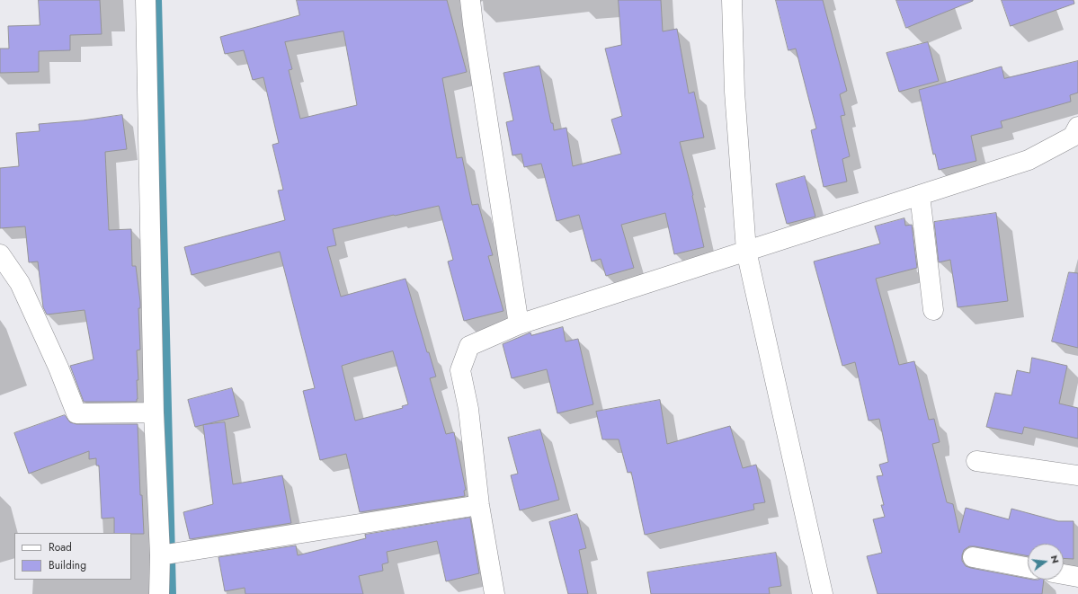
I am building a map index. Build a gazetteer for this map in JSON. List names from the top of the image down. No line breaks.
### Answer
{"legend":["Road","Building"],"north":"right"}
